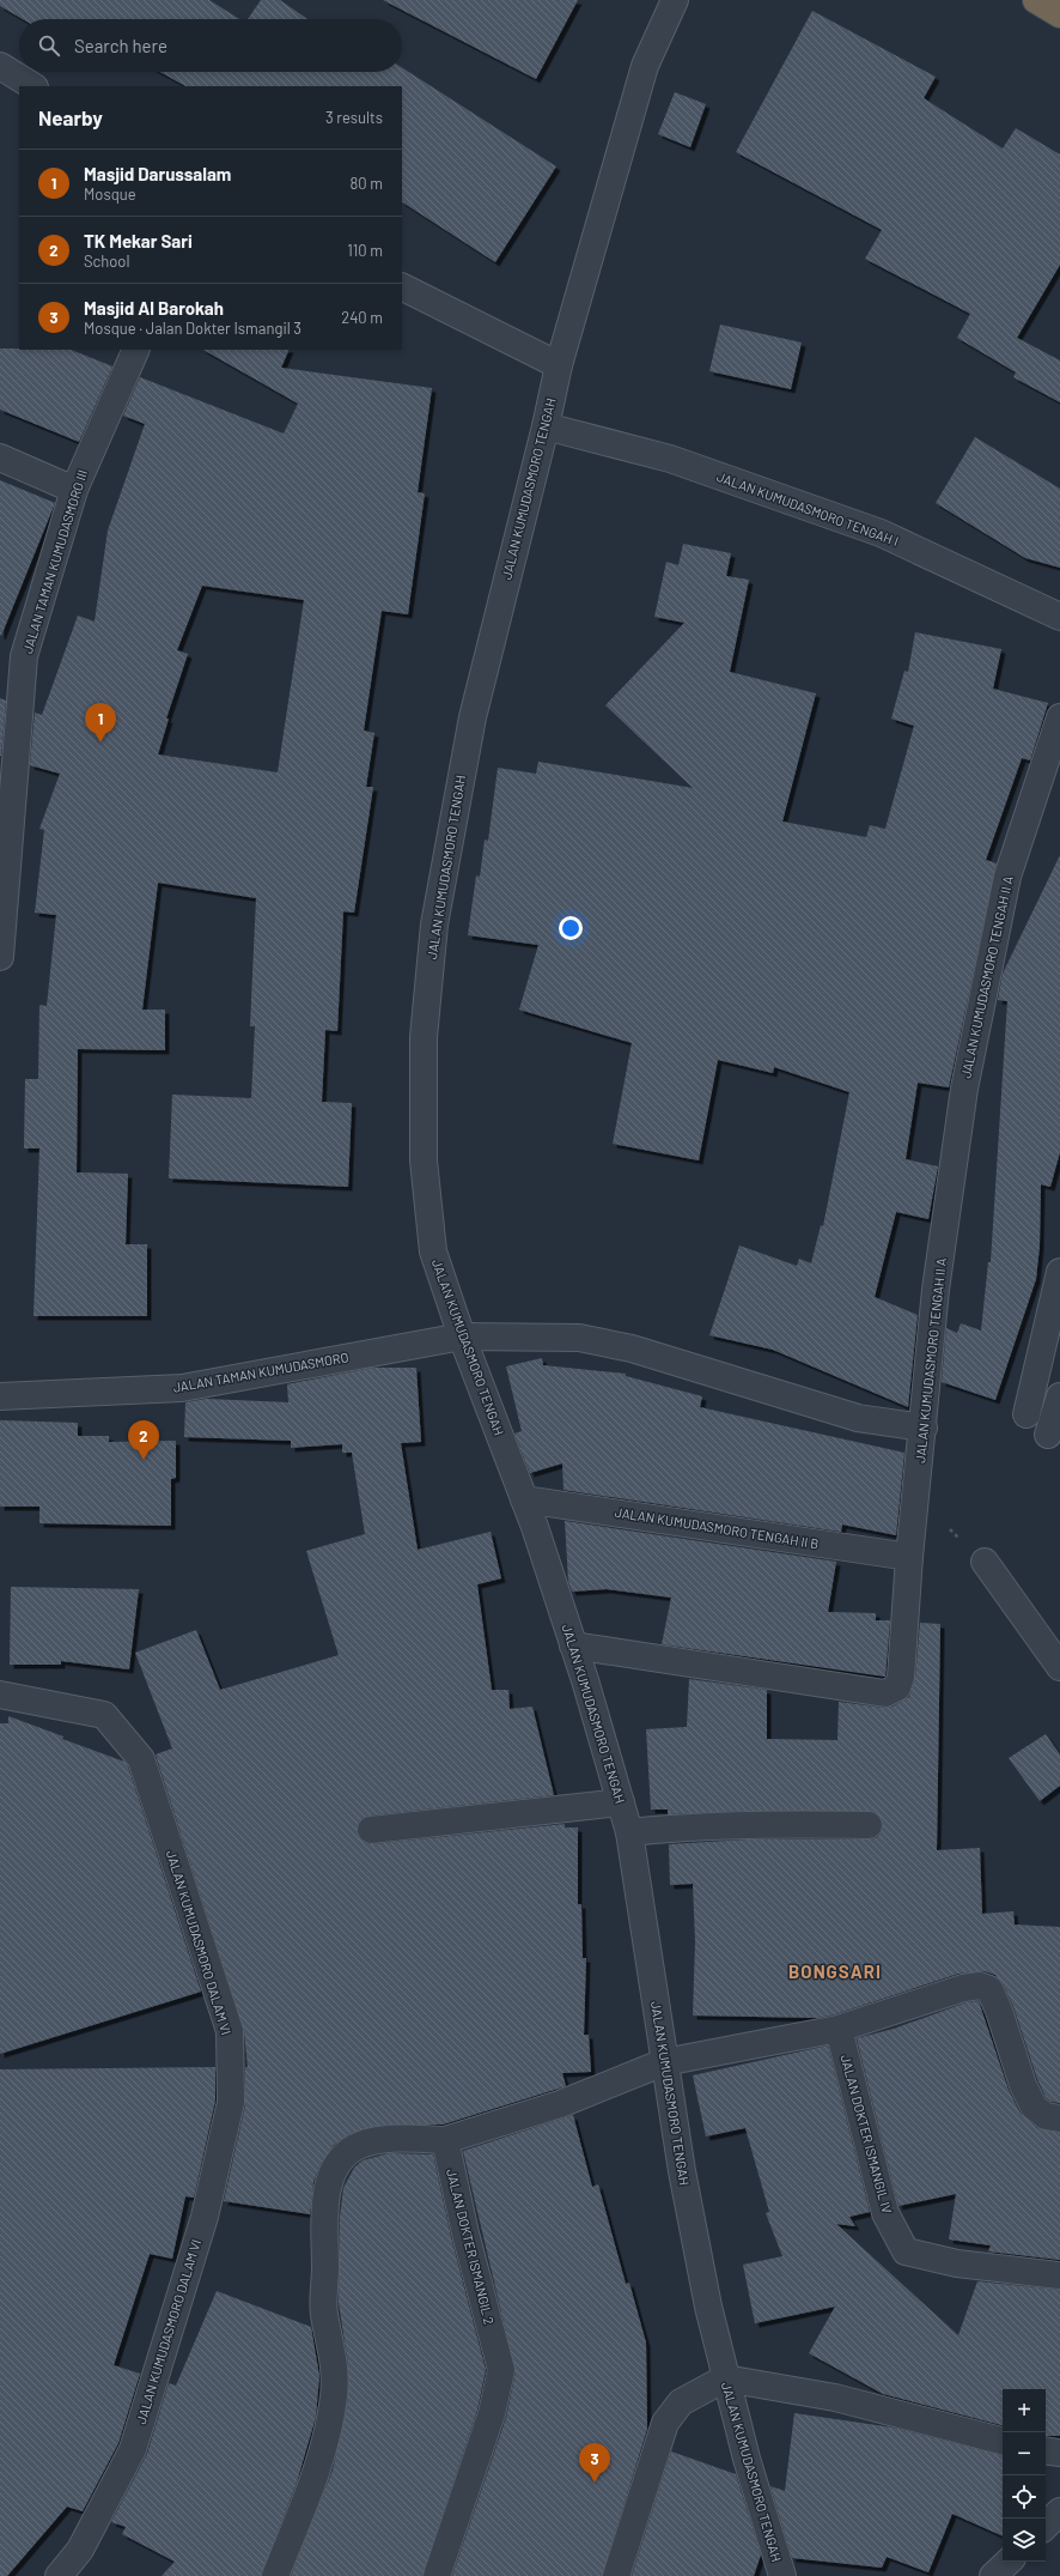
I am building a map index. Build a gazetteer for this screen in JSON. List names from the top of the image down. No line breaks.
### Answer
{"streets":{"street":["JALAN KUMUDASMORO TENGAH","JALAN KUMUDASMORO TENGAH I","JALAN TAMAN KUMUDASMORO III","JALAN KUMUDASMORO TENGAH II A","JALAN TAMAN KUMUDASMORO","JALAN KUMUDASMORO TENGAH II B","JALAN KUMUDASMORO DALAM VI","JALAN DOKTER ISMANGIL IV","JALAN DOKTER ISMANGIL 2"]},"crossings":[["JALAN KUMUDASMORO TENGAH","JALAN KUMUDASMORO TENGAH I"],["JALAN KUMUDASMORO TENGAH","JALAN KUMUDASMORO TENGAH II A"],["JALAN KUMUDASMORO TENGAH","JALAN TAMAN KUMUDASMORO"],["JALAN KUMUDASMORO TENGAH","JALAN KUMUDASMORO TENGAH II B"],["JALAN KUMUDASMORO TENGAH II A","JALAN TAMAN KUMUDASMORO"],["JALAN KUMUDASMORO TENGAH II A","JALAN KUMUDASMORO TENGAH II B"]],"districts":["BONGSARI"],"page":{"search":"Search here","heading":["Nearby","3 results"],"list":[{"mark":"1","name":"Masjid Darussalam","note":"Mosque","value":"80 m"},{"mark":"2","name":"TK Mekar Sari","note":"School","value":"110 m"},{"mark":"3","name":"Masjid Al Barokah","note":"Mosque · Jalan Dokter Ismangil 3","value":"240 m"}],"pins":["1","2","3"],"map_buttons":["+","−"]}}
